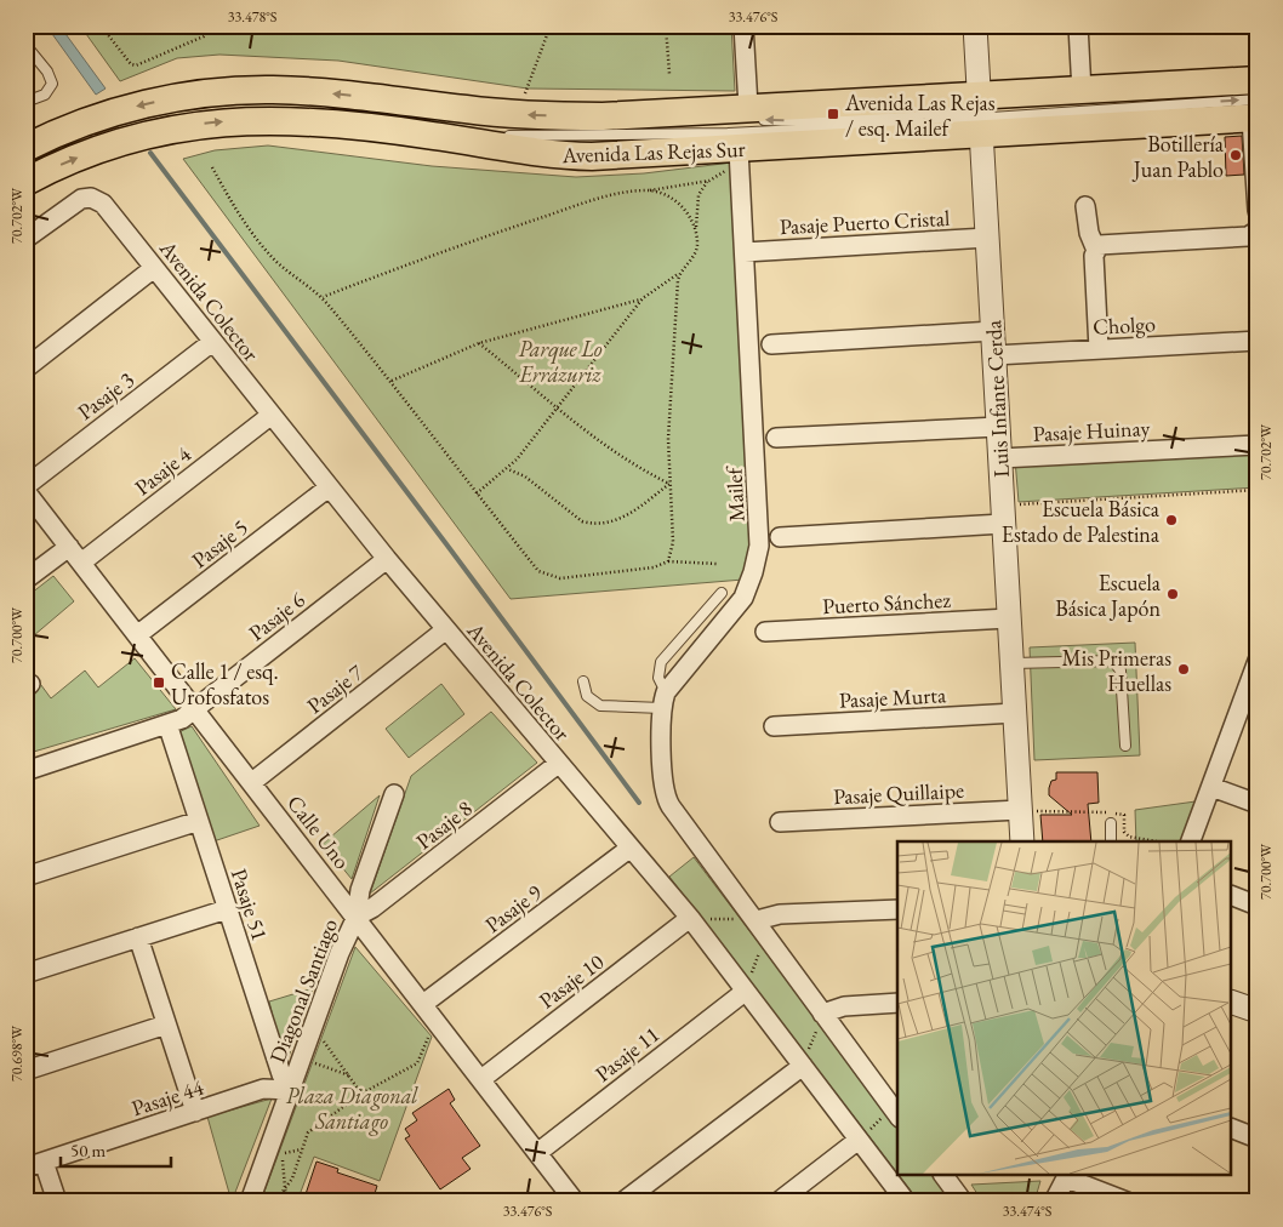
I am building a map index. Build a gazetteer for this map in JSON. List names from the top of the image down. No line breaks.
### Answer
{"streets":{"main road":["Avenida Las Rejas Sur"],"street":["Pasaje Puerto Cristal","Avenida Colector","Cholgo","Pasaje 3","Luis Infante Cerda","Pasaje Huinay","Pasaje 4","Mailef","Pasaje 5","Puerto Sánchez","Pasaje 6","Pasaje 7","Pasaje Murta","Pasaje Quillaipe","Pasaje 8","Calle Uno","Pasaje 51","Pasaje 9","Pasaje 10","Diagonal Santiago","Pasaje 11","Pasaje 44"]},"crossings":[["Avenida Las Rejas Sur","Luis Infante Cerda"],["Avenida Las Rejas Sur","Mailef"],["Pasaje Puerto Cristal","Luis Infante Cerda"],["Pasaje Puerto Cristal","Mailef"],["Avenida Colector","Pasaje 3"],["Avenida Colector","Pasaje 4"],["Avenida Colector","Pasaje 5"],["Avenida Colector","Pasaje 6"],["Avenida Colector","Pasaje 7"],["Avenida Colector","Pasaje 8"],["Avenida Colector","Pasaje 9"],["Avenida Colector","Pasaje 10"],["Avenida Colector","Pasaje 11"],["Cholgo","Luis Infante Cerda"],["Luis Infante Cerda","Pasaje Huinay"],["Luis Infante Cerda","Puerto Sánchez"],["Luis Infante Cerda","Pasaje Murta"],["Luis Infante Cerda","Pasaje Quillaipe"],["Pasaje 4","Calle Uno"],["Pasaje 5","Calle Uno"],["Pasaje 6","Calle Uno"],["Pasaje 7","Calle Uno"],["Pasaje 8","Calle Uno"],["Pasaje 8","Diagonal Santiago"],["Calle Uno","Pasaje 9"],["Calle Uno","Pasaje 10"],["Calle Uno","Diagonal Santiago"],["Calle Uno","Pasaje 11"],["Pasaje 51","Diagonal Santiago"],["Pasaje 51","Pasaje 44"],["Diagonal Santiago","Pasaje 44"]],"parks":["Parque Lo Errázuriz","Plaza Diagonal Santiago"],"places":{"transit":["Avenida Las Rejas / esq. Mailef","Calle 1 / esq. Urofosfatos"],"other":["Botillería Juan Pablo","Escuela Básica Estado de Palestina","Escuela Básica Japón","Mis Primeras Huellas"]},"scale_bar":"50 m","coordinates":["33.478°S","33.476°S","70.702°W","70.700°W","70.698°W","33.474°S"]}
